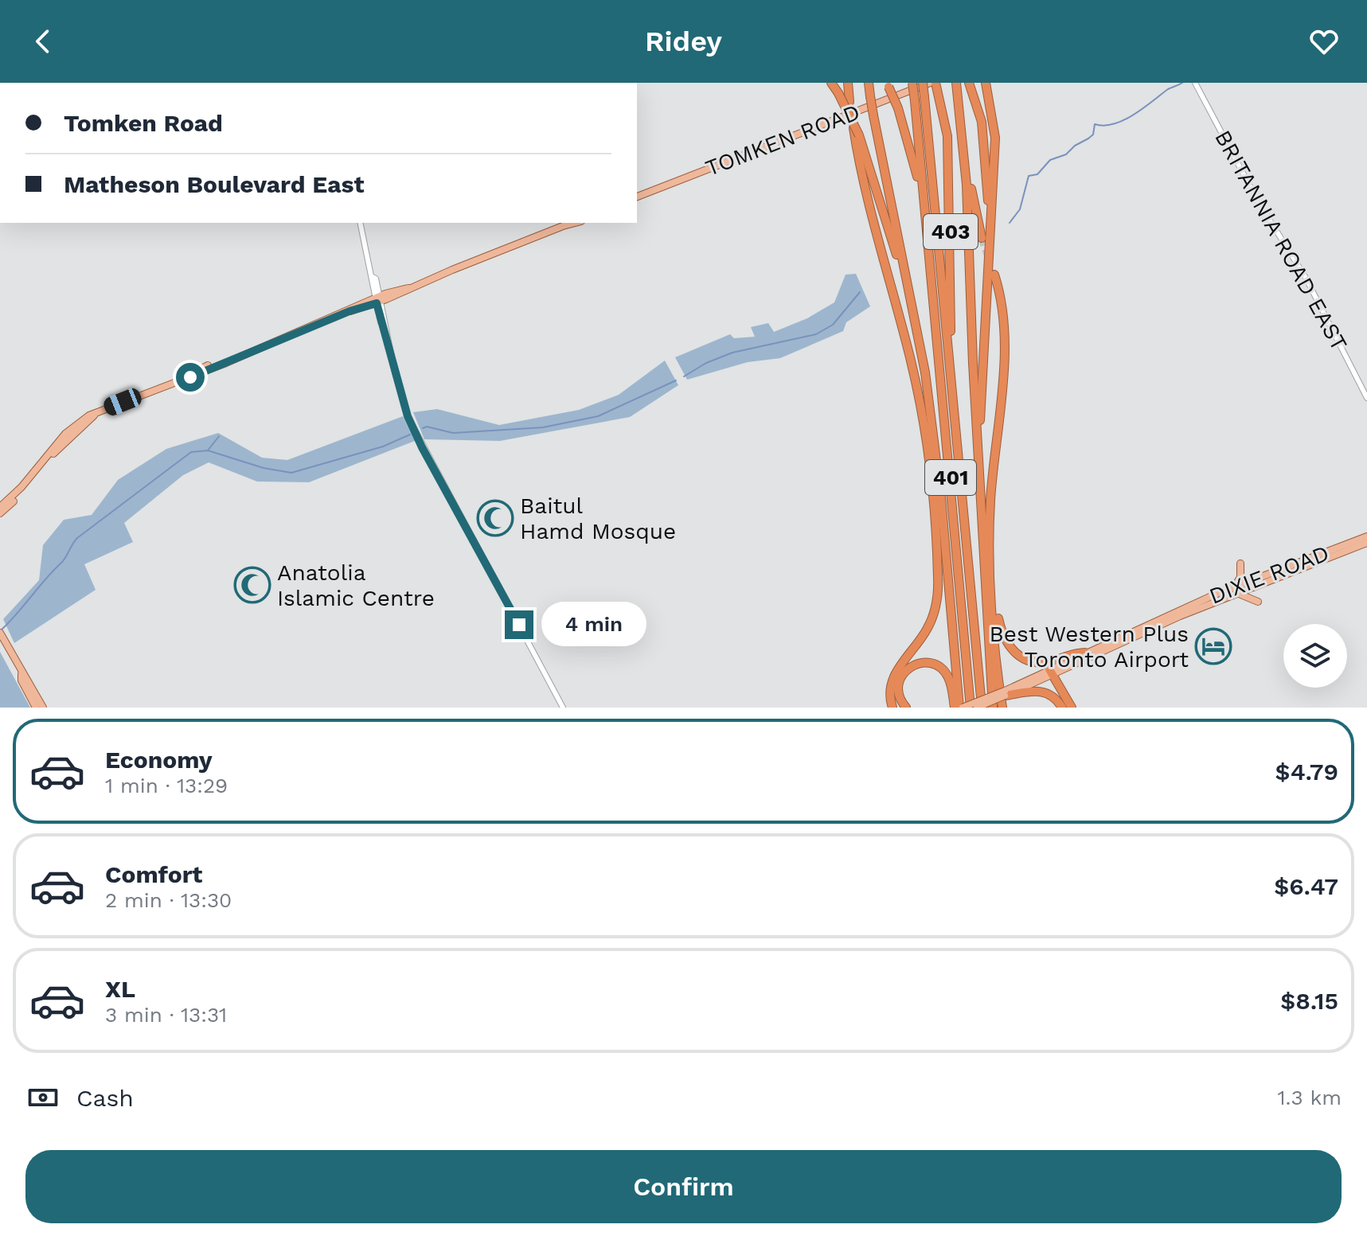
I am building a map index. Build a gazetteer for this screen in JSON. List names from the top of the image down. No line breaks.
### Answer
{"streets":{"highway":["403","401"],"main road":["TOMKEN ROAD","DIXIE ROAD"],"street":["BRITANNIA ROAD EAST"]},"crossings":[["403","401"],["401","DIXIE ROAD"]],"places":{"mosque":["Baitul Hamd Mosque","Anatolia Islamic Centre"],"hotel":["Best Western Plus Toronto Airport"]},"page":{"header":"Ridey","banner":["Tomken Road","Matheson Boulevard East"],"bubble":"4 min","list":[{"name":"Economy","note":"1 min · 13:29","value":"$4.79"},{"name":"Comfort","note":"2 min · 13:30","value":"$6.47"},{"name":"XL","note":"3 min · 13:31","value":"$8.15"}],"pay":["Cash","1.3 km"],"buttons":"Confirm"}}
